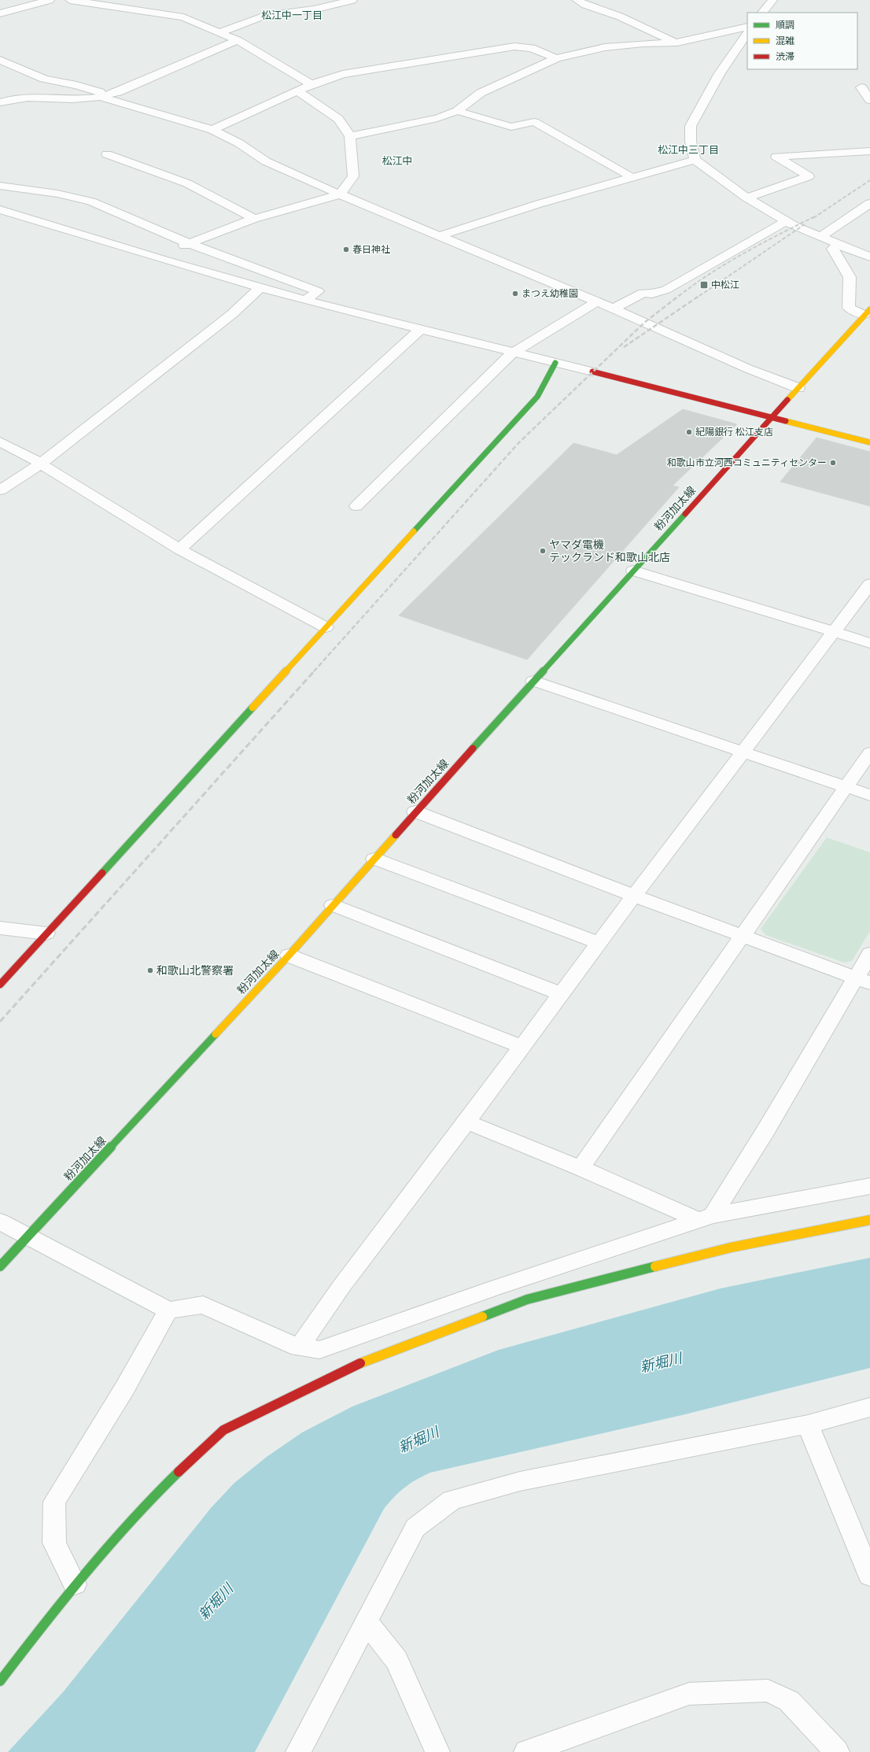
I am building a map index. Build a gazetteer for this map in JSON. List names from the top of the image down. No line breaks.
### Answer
{"streets":{"street":["粉河加太線"]},"districts":["松江中一丁目","松江中三丁目","松江中"],"water":["新堀川"],"places":{"other":["春日神社","まつえ幼稚園","紀陽銀行 松江支店","和歌山市立河西コミュニティセンター","ヤマダ電機 テックランド和歌山北店","和歌山北警察署"],"transit":["中松江"]},"legend":["順調","混雑","渋滞"]}
